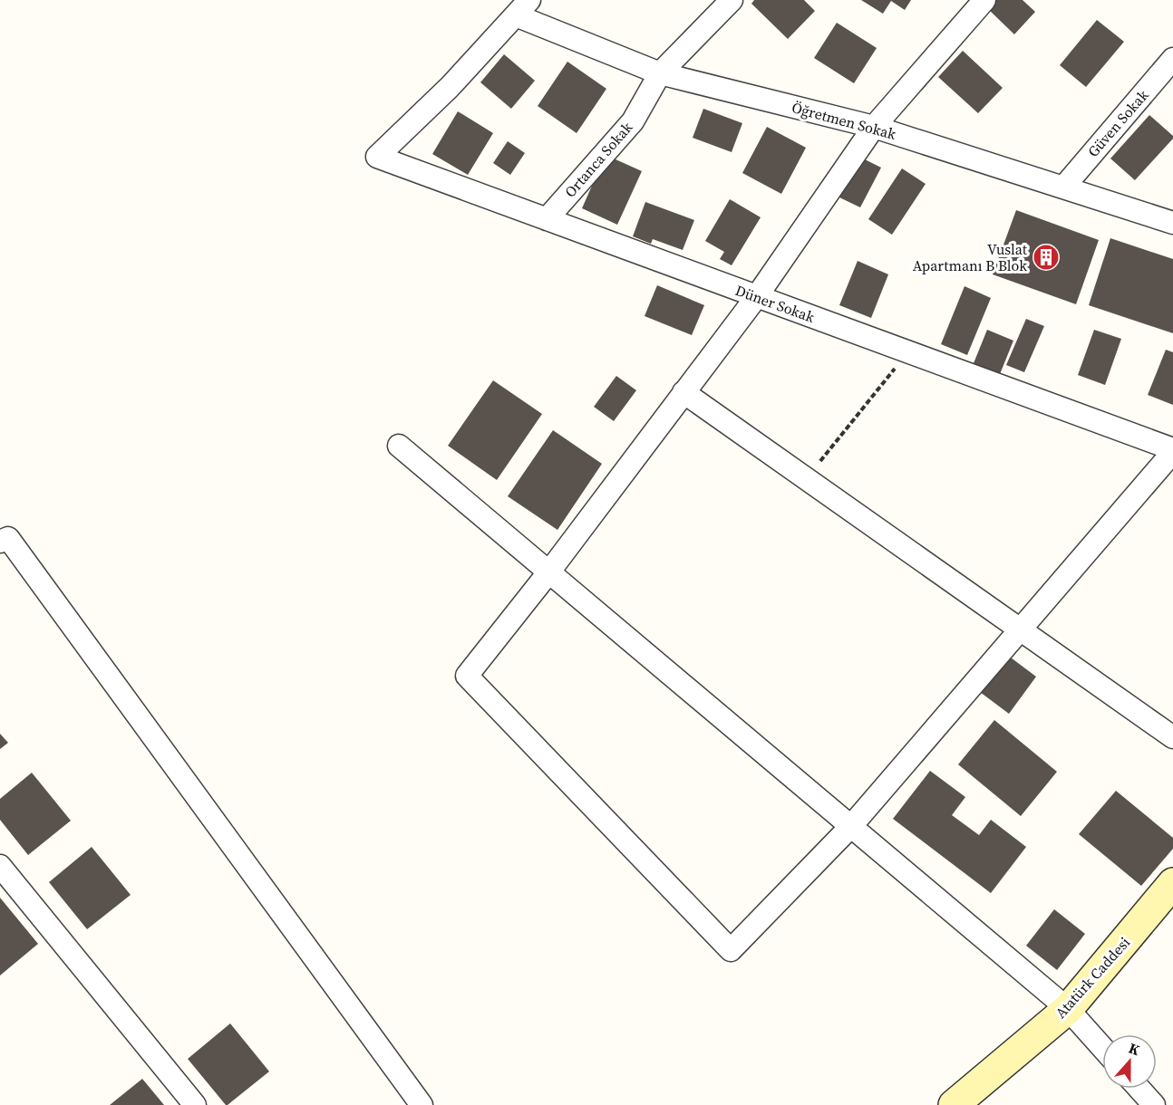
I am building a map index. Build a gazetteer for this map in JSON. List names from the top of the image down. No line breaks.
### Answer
{"streets":{"street":["Öğretmen Sokak","Güven Sokak","Ortanca Sokak","Düner Sokak","Atatürk Caddesi"]},"crossings":[["Öğretmen Sokak","Güven Sokak"],["Öğretmen Sokak","Ortanca Sokak"],["Öğretmen Sokak","Düner Sokak"],["Ortanca Sokak","Düner Sokak"]],"places":{"building":["Vuslat Apartmanı B Blok"]},"north":"top"}
